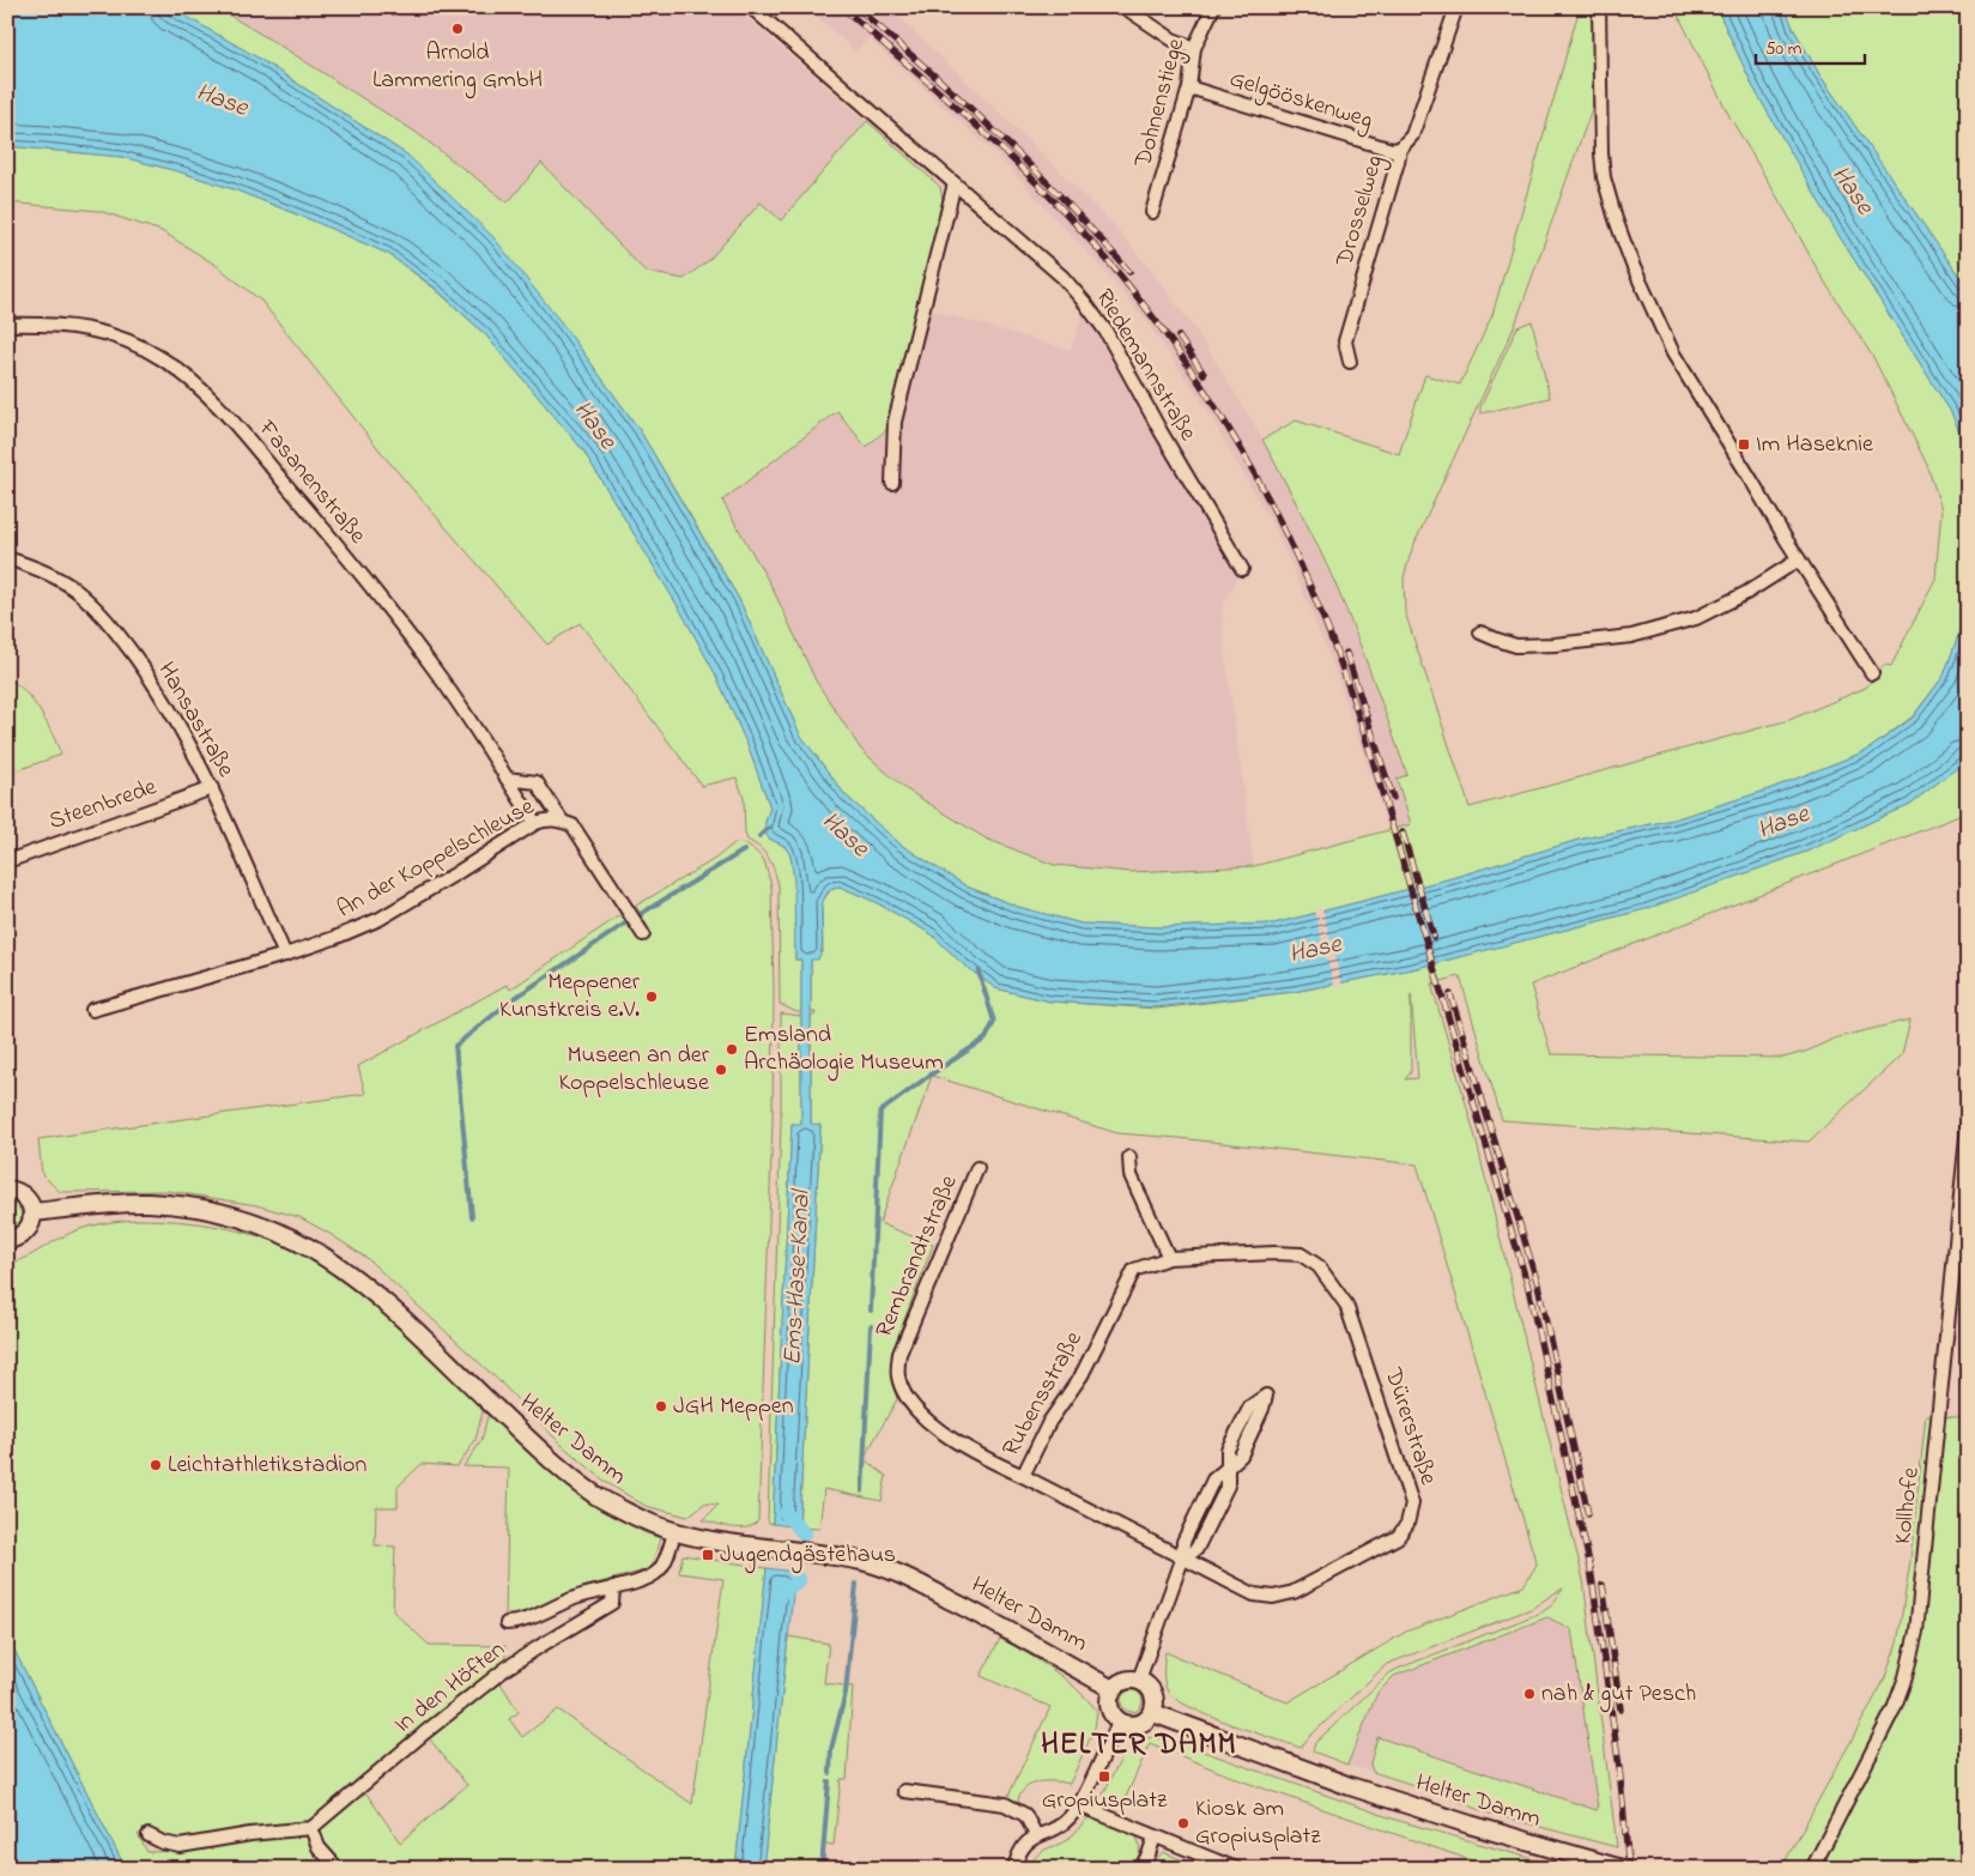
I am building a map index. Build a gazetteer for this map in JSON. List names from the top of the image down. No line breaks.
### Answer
{"streets":{"street":["Gelgööskenweg","Dohnenstiege","Drosselweg","Riedemannstraße","Fasanenstraße","Hansastraße","Steenbrede","An der Koppelschleuse","Rembrandtstraße","Rubensstraße","Dürerstraße","Helter Damm","Kollhofe","In den Höften"]},"crossings":[["Gelgööskenweg","Dohnenstiege"],["Gelgööskenweg","Drosselweg"],["Fasanenstraße","An der Koppelschleuse"],["Hansastraße","Steenbrede"],["Hansastraße","An der Koppelschleuse"],["Rembrandtstraße","Rubensstraße"],["Rubensstraße","Dürerstraße"],["Helter Damm","In den Höften"]],"districts":["HELTER DAMM"],"water":["Hase","Ems-Hase-Kanal"],"places":{"other":["Arnold Lammering GmbH","Meppener Kunstkreis e.V.","Emsland Archäologie Museum","Museen an der Koppelschleuse","JGH Meppen","Leichtathletikstadion","nah & gut Pesch","Kiosk am Gropiusplatz"],"transit":["Im Haseknie","Jugendgästehaus","Gropiusplatz"]},"scale_bar":"50 m"}
